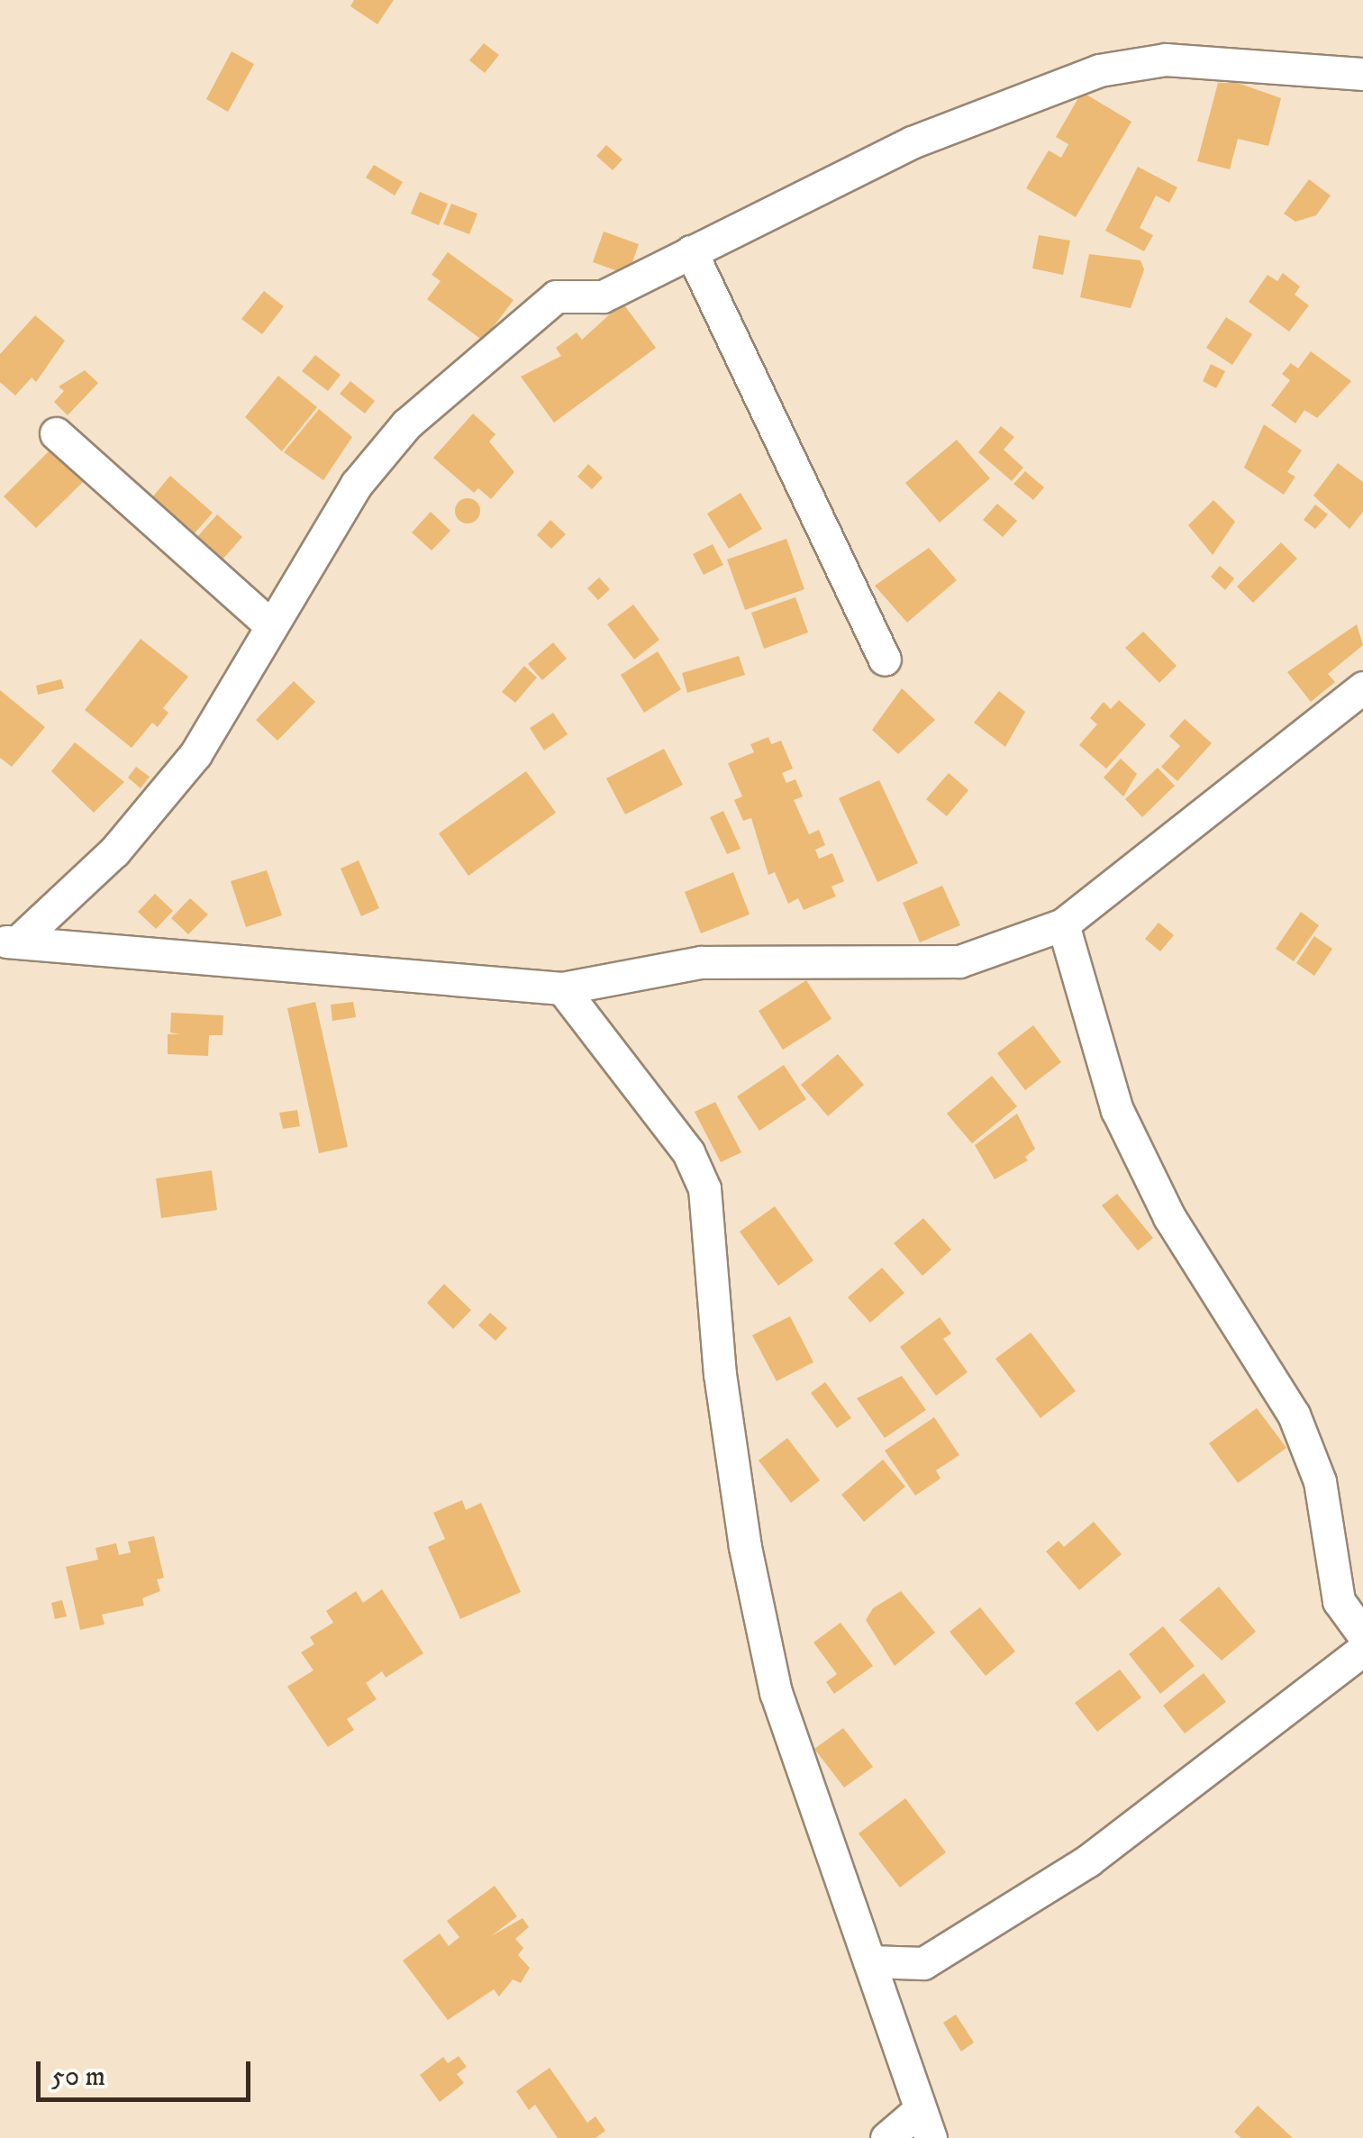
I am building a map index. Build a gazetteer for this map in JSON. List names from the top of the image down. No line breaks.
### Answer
{"scale_bar":"50 m"}
